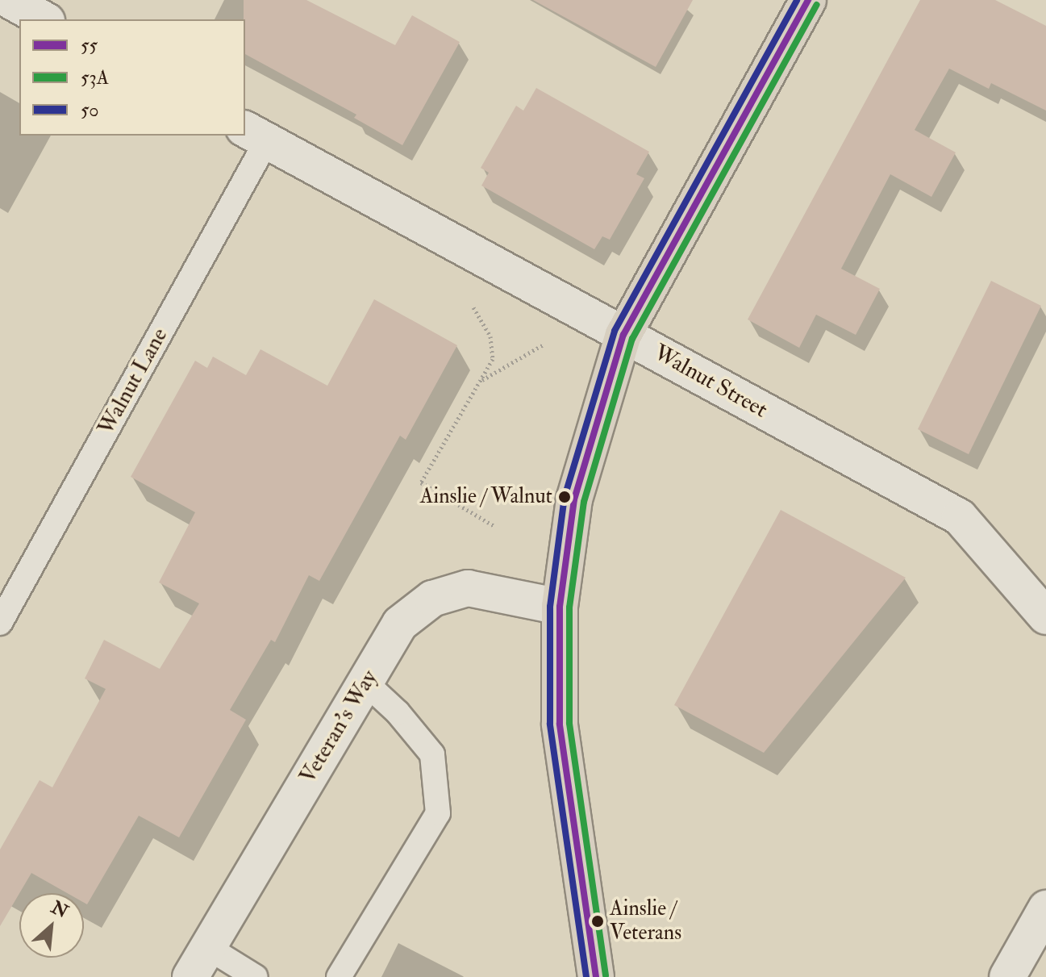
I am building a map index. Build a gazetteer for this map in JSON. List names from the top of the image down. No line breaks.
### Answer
{"streets":{"street":["Walnut Street","Veteran's Way"],"lane":["Walnut Lane"]},"crossings":[["Walnut Lane","Walnut Street"]],"places":["Ainslie / Walnut","Ainslie / Veterans"],"lines":["transit line 55","transit line 50","transit line 53A"],"legend":["55","53A","50"],"north":"top right"}
